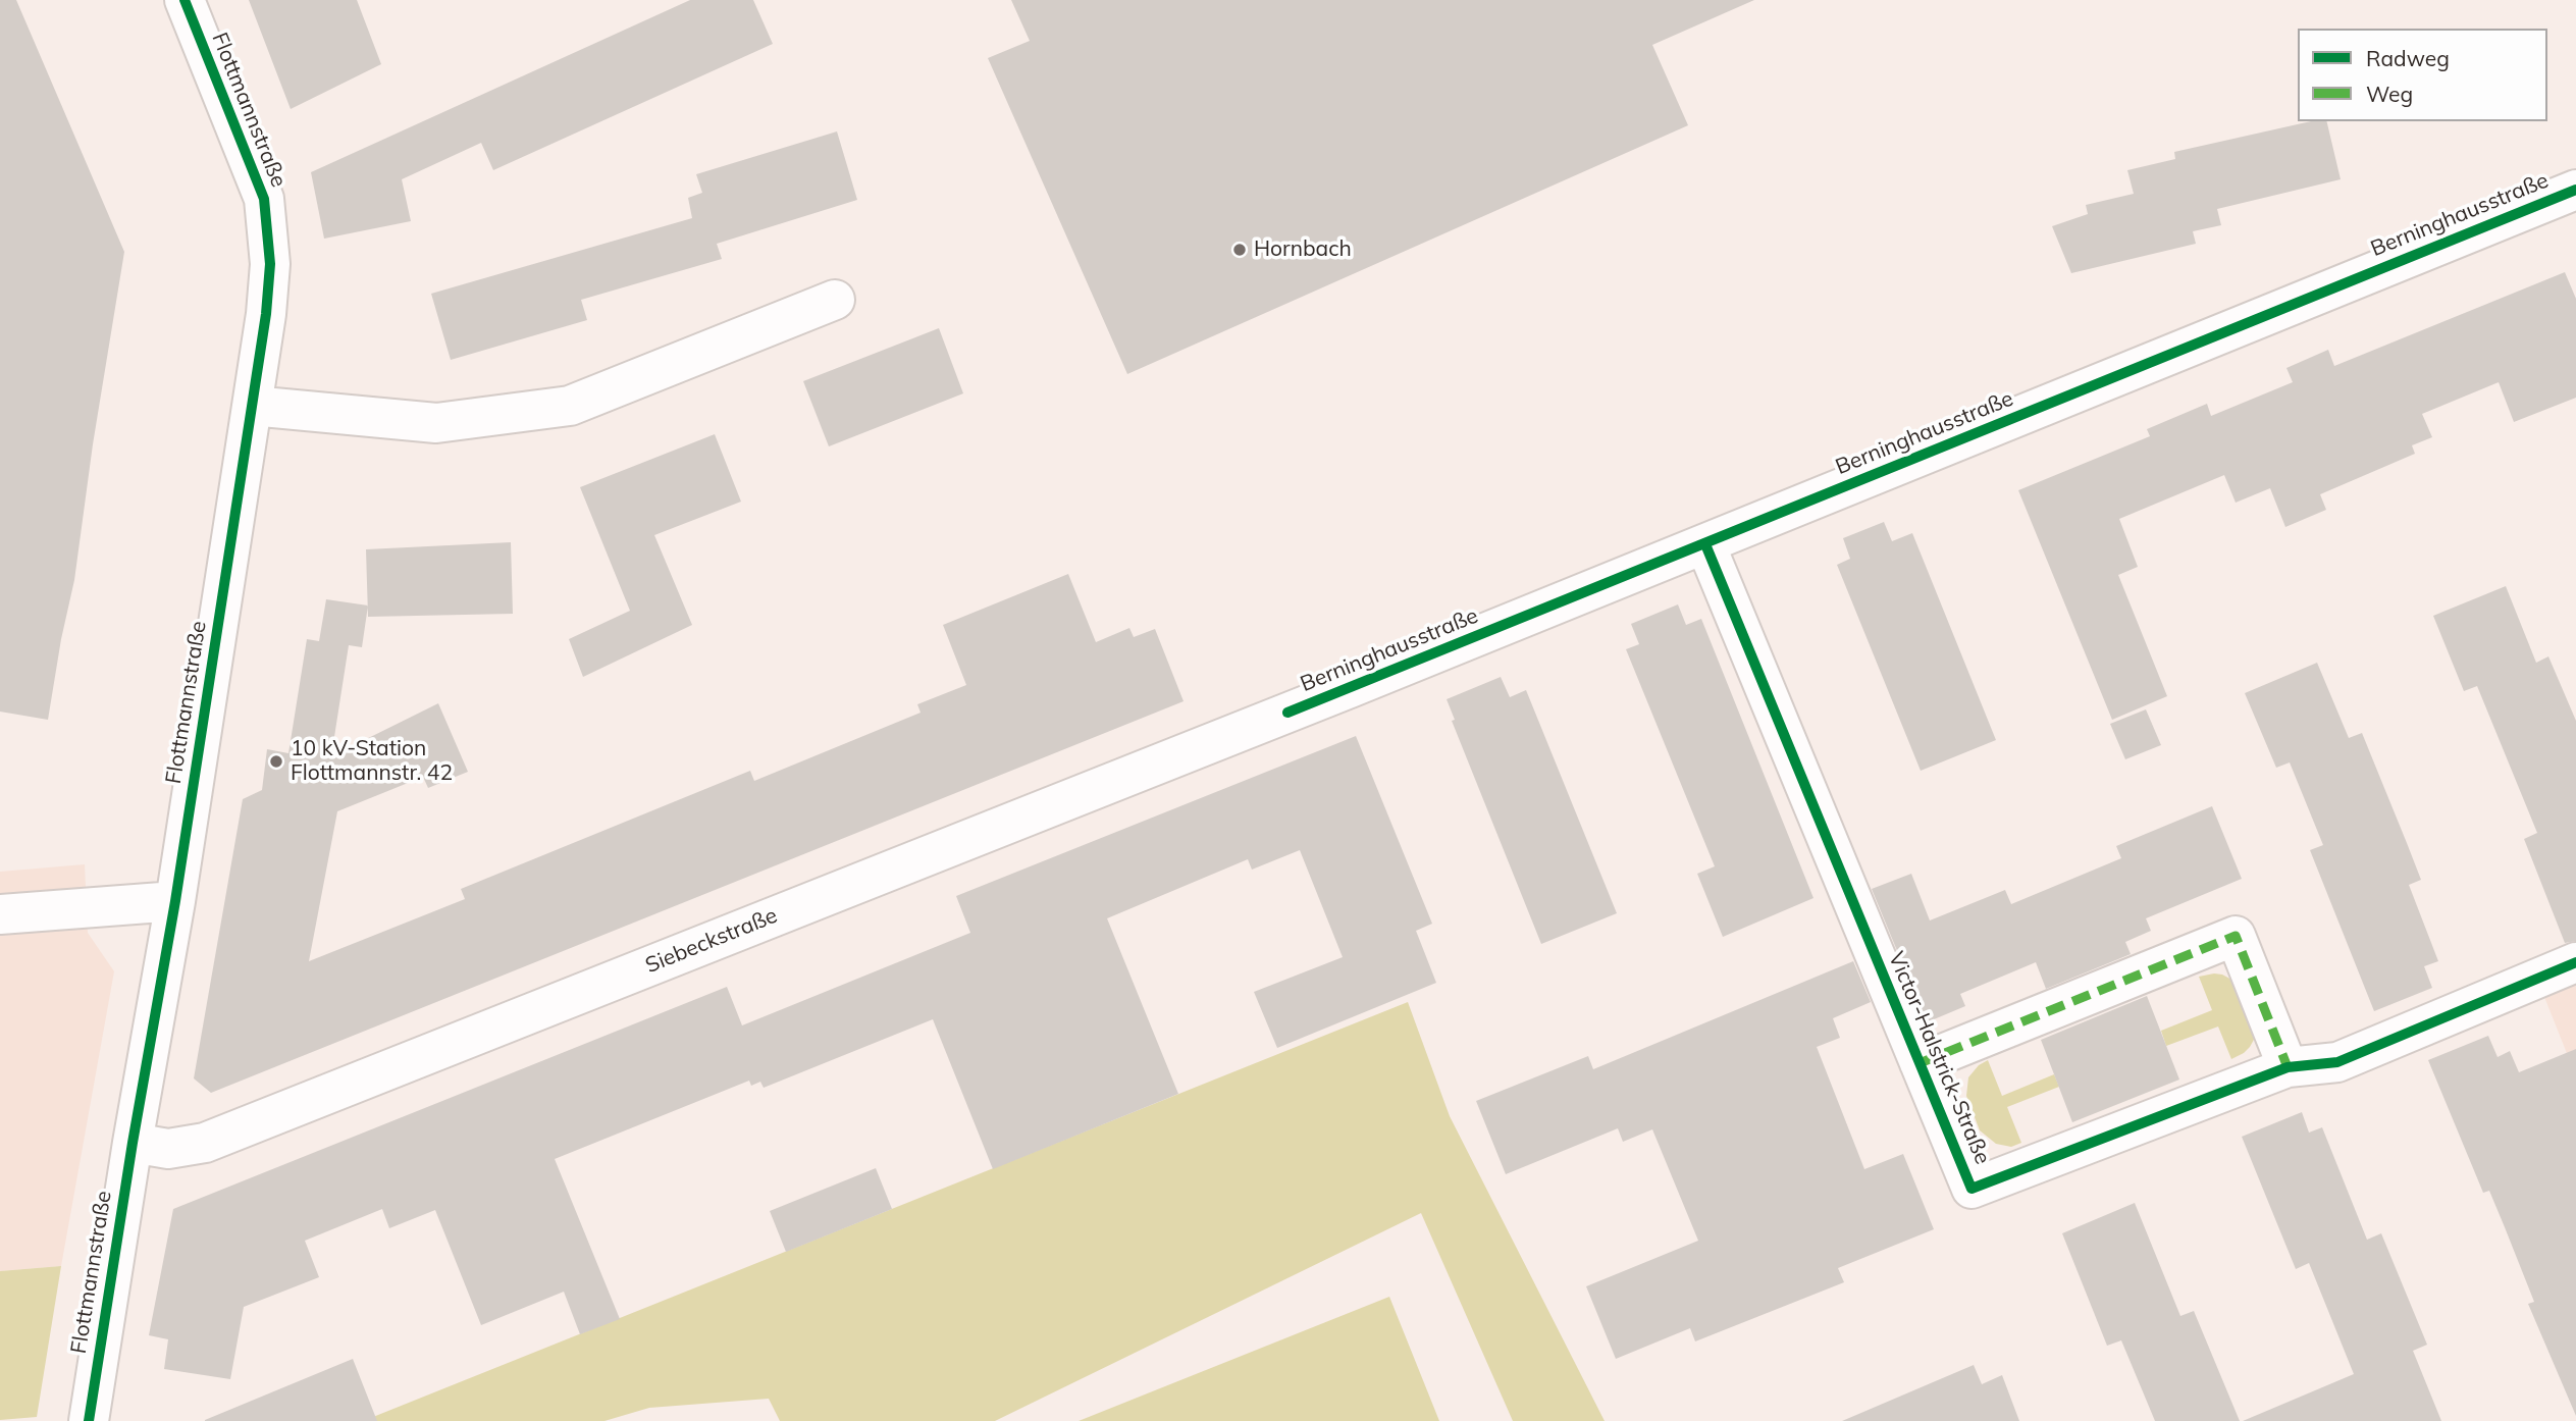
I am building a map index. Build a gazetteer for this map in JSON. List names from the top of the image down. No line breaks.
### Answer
{"streets":{"street":["Flottmannstraße","Berninghausstraße","Siebeckstraße","Victor-Halstrick-Straße"]},"crossings":[["Flottmannstraße","Siebeckstraße"],["Berninghausstraße","Siebeckstraße"],["Berninghausstraße","Victor-Halstrick-Straße"]],"places":["Hornbach","10 kV-Station Flottmannstr. 42"],"legend":["Radweg","Weg"]}
